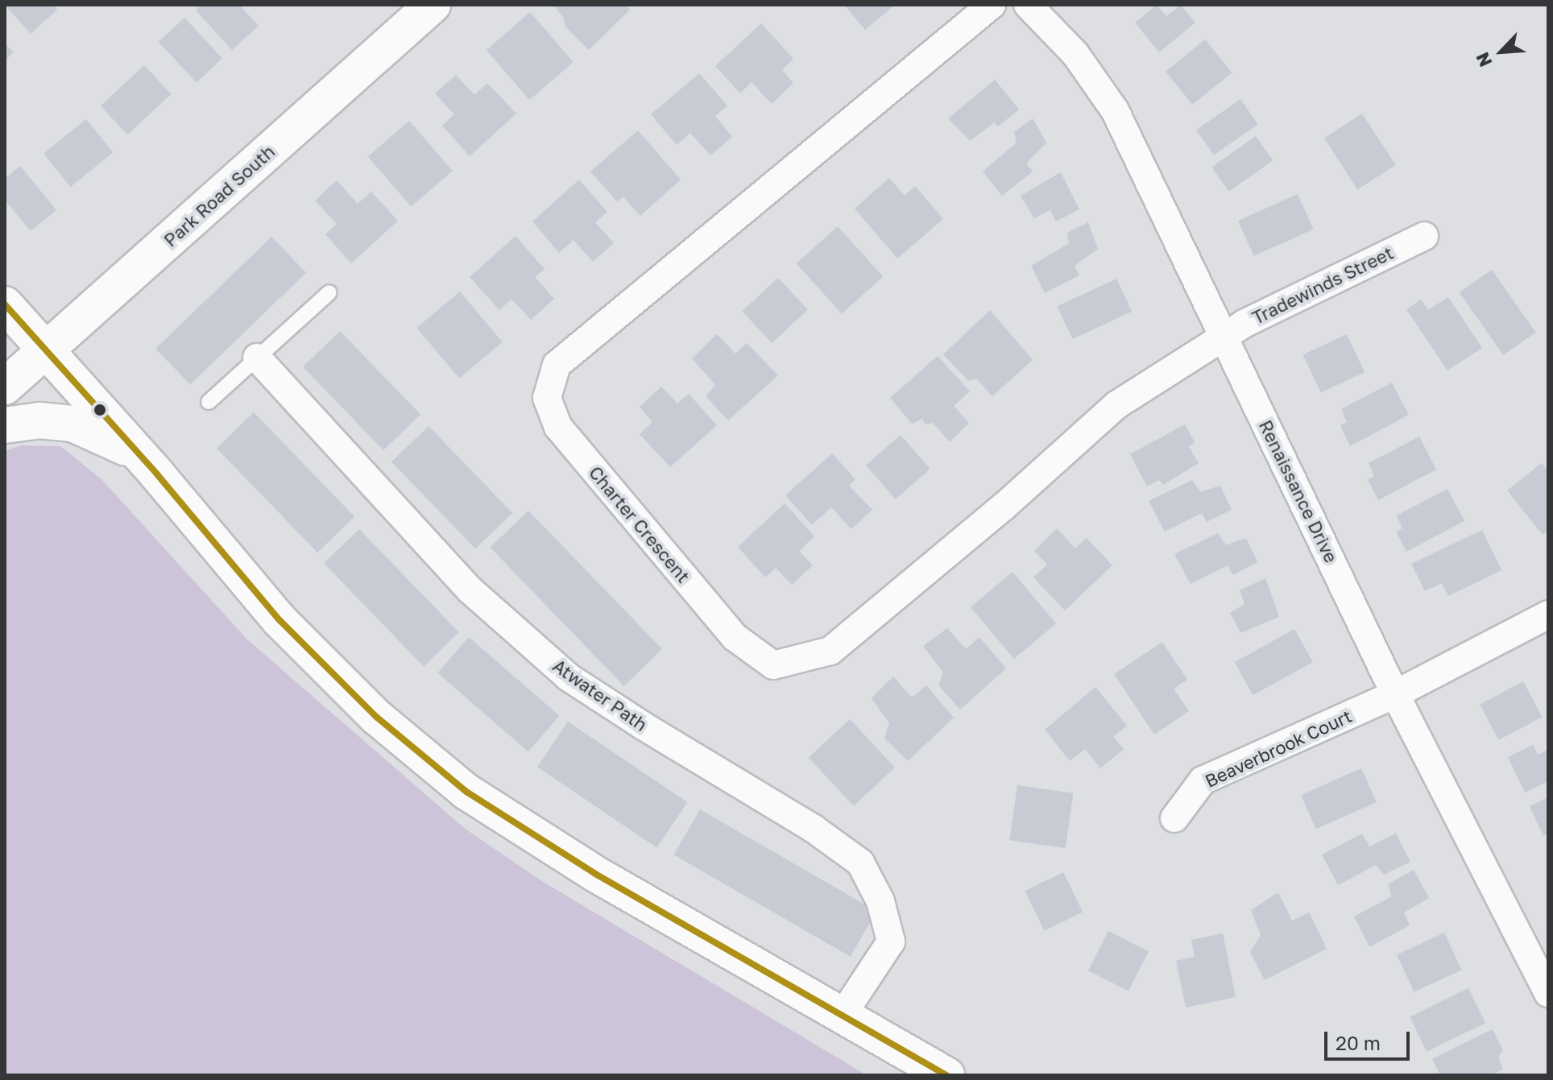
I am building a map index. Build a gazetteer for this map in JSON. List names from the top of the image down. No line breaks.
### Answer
{"streets":{"main road":["Park Road South"],"street":["Tradewinds Street","Renaissance Drive","Charter Crescent","Atwater Path","Beaverbrook Court"]},"crossings":[["Tradewinds Street","Renaissance Drive"],["Tradewinds Street","Charter Crescent"],["Renaissance Drive","Charter Crescent"],["Renaissance Drive","Beaverbrook Court"]],"scale_bar":"20 m","north":"bottom left"}
